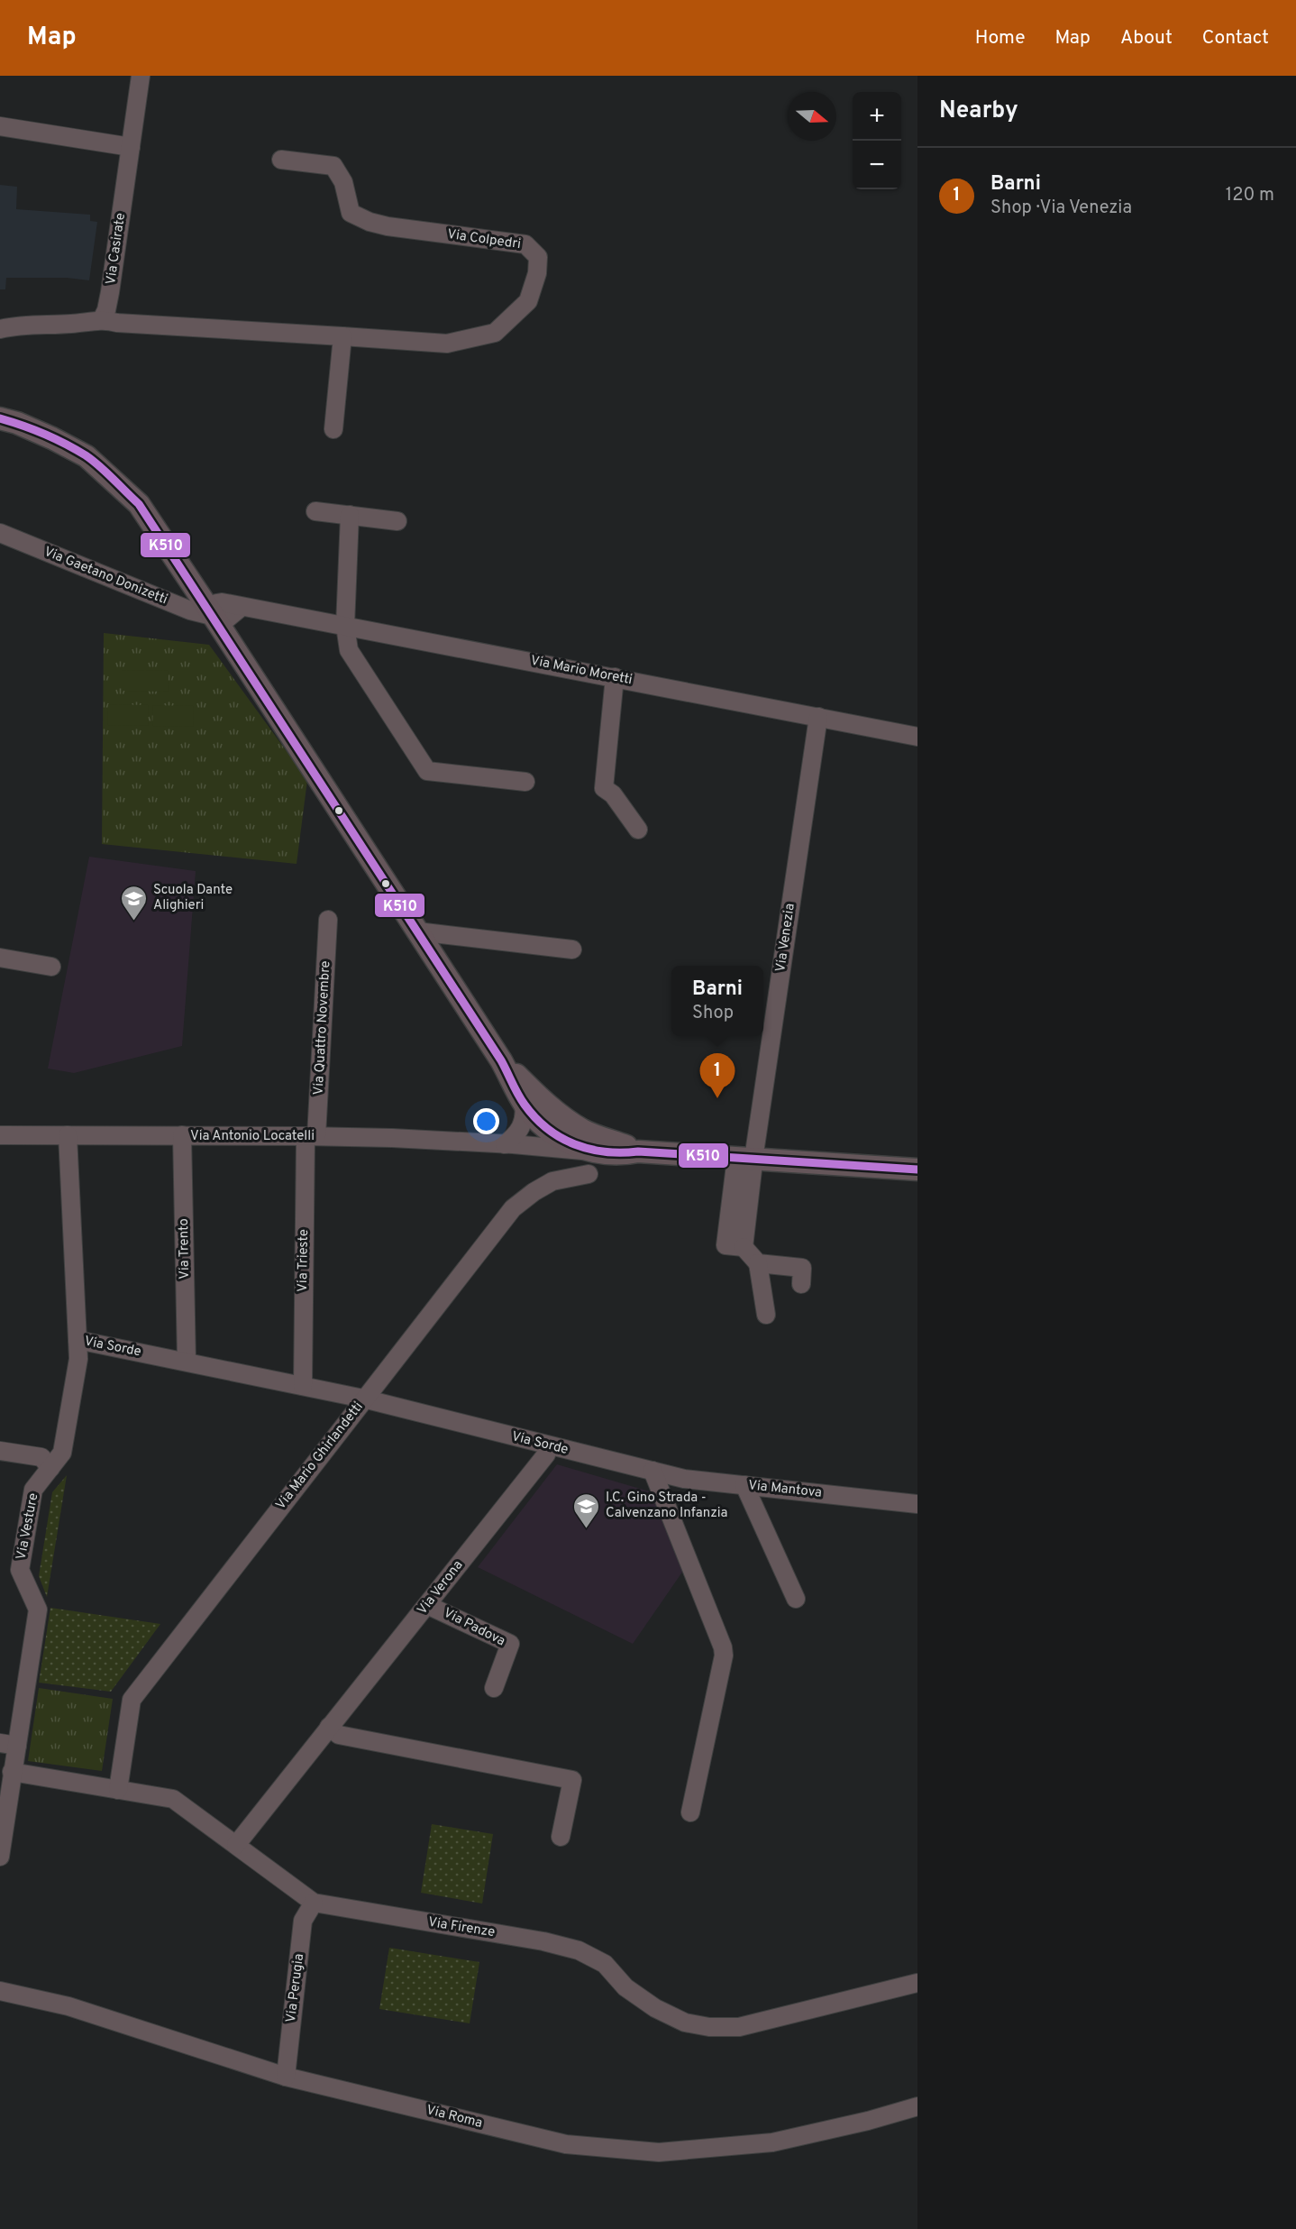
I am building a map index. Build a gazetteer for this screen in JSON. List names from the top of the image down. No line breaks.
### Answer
{"streets":{"street":["Via Colpedri","Via Casirate","Via Gaetano Donizetti","Via Mario Moretti","Via Venezia","Via Quattro Novembre","Via Antonio Locatelli","Via Trento","Via Trieste","Via Sorde","Via Mario Ghirlandetti","Via Mantova","Via Vesture","Via Verona","Via Padova","Via Firenze","Via Perugia","Via Roma"]},"crossings":[["Via Colpedri","Via Casirate"],["Via Gaetano Donizetti","Via Mario Moretti"],["Via Mario Moretti","Via Venezia"],["Via Quattro Novembre","Via Antonio Locatelli"],["Via Quattro Novembre","Via Trieste"],["Via Antonio Locatelli","Via Trento"],["Via Antonio Locatelli","Via Trieste"],["Via Antonio Locatelli","Via Vesture"],["Via Trento","Via Sorde"],["Via Trieste","Via Sorde"],["Via Sorde","Via Mario Ghirlandetti"],["Via Sorde","Via Mantova"],["Via Sorde","Via Vesture"],["Via Sorde","Via Verona"],["Via Mario Ghirlandetti","Via Firenze"],["Via Vesture","Via Firenze"],["Via Verona","Via Padova"],["Via Verona","Via Firenze"],["Via Firenze","Via Perugia"],["Via Perugia","Via Roma"]],"places":{"school or university":["Scuola Dante Alighieri","I.C. Gino Strada - Calvenzano Infanzia"]},"lines":["transit line K510"],"north":"right","page":{"header":"Map","nav":["Home","Map","About","Contact"],"heading":"Nearby","map_buttons":["+","−"],"list":[{"mark":"1","name":"Barni","note":"Shop · Via Venezia","value":"120 m"}],"popup":["Barni","Shop"],"pins":"1"}}
